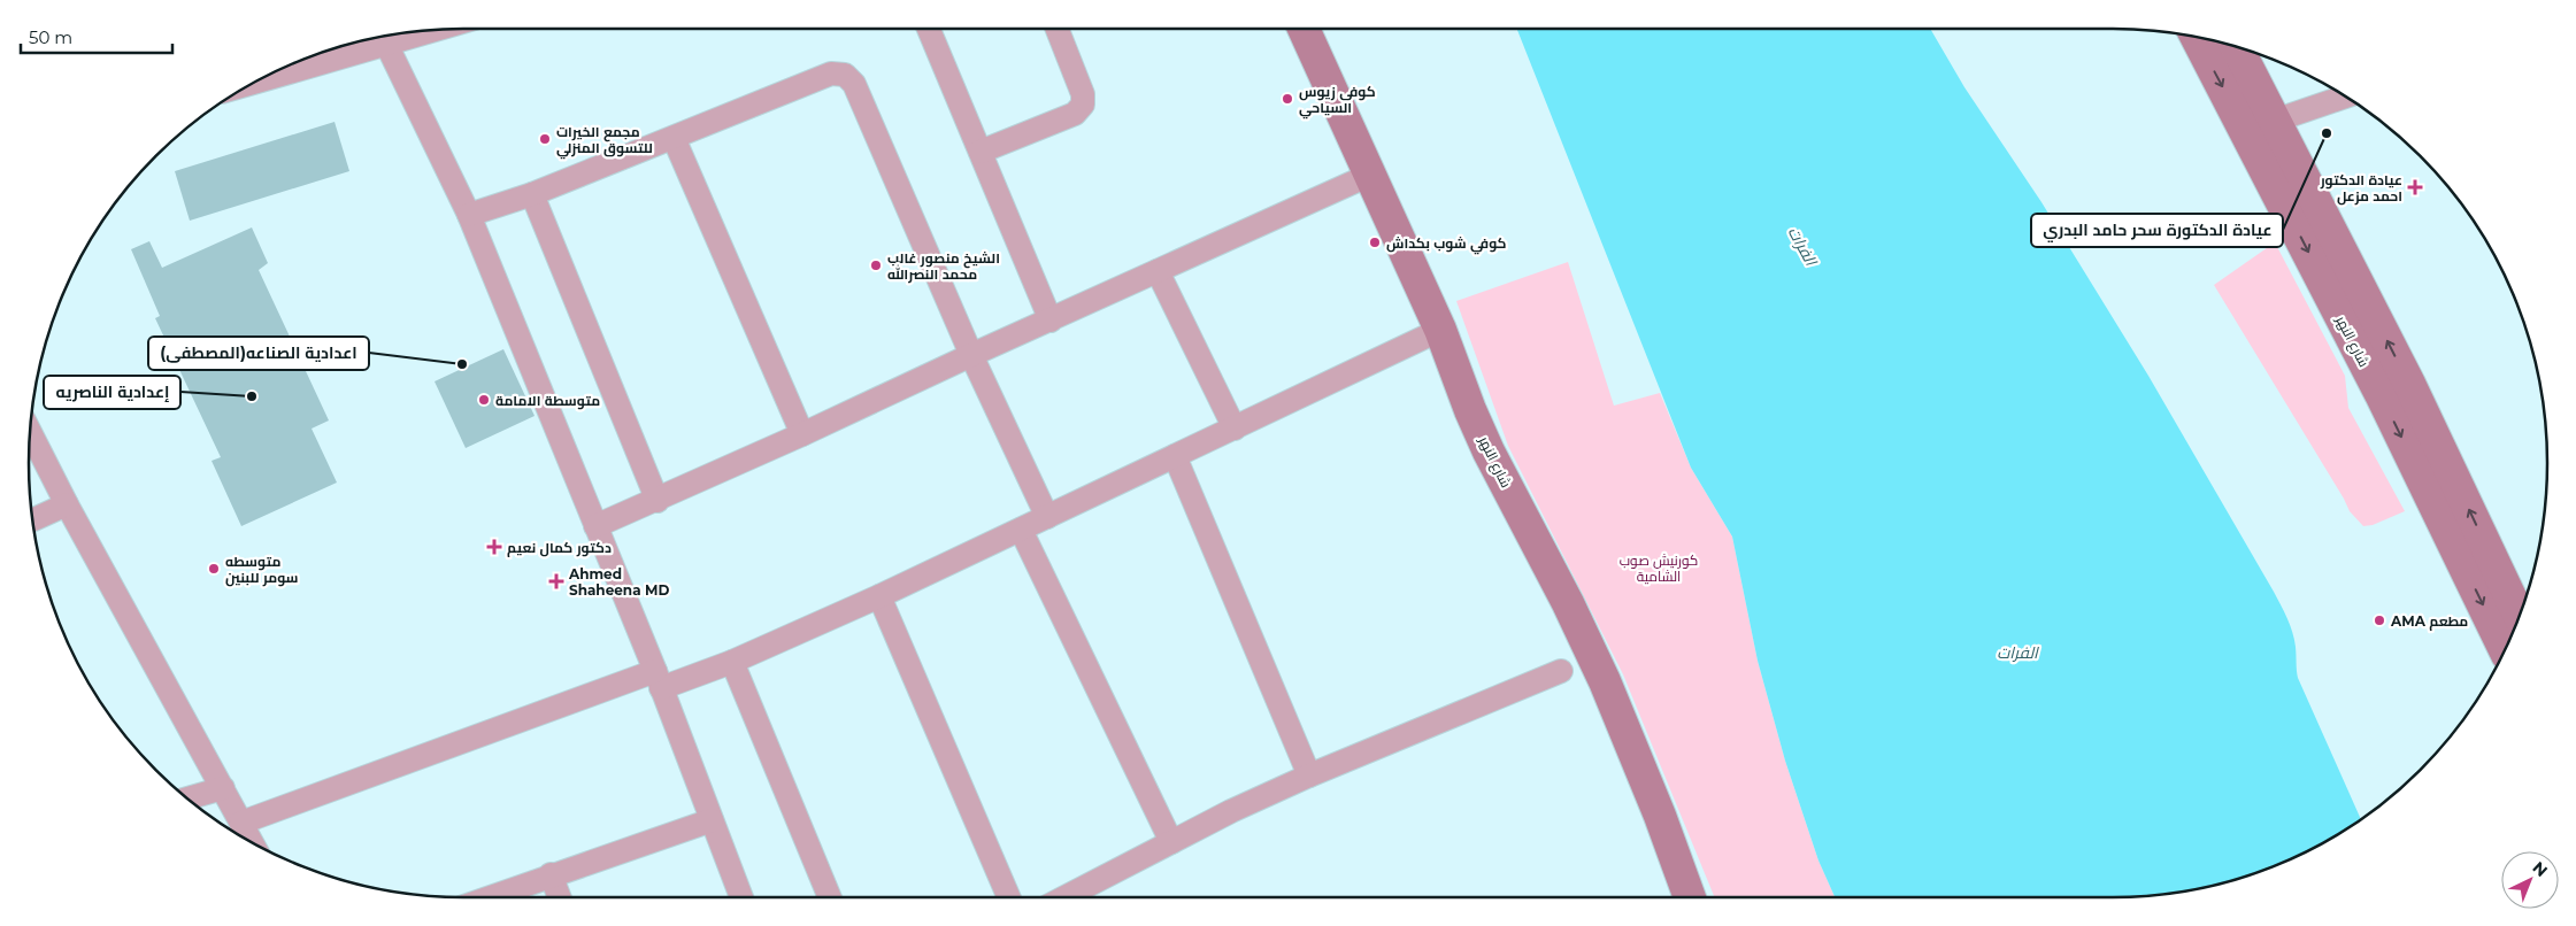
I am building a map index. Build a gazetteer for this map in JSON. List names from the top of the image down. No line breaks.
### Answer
{"streets":{"main road":["شارع النهر"]},"water":["الفرات"],"parks":["كورنيش صوب الشامية"],"places":{"other":["كوفي زيوس السياحي","عيادة الدكتورة سحر حامد البدري","مجمع الخيرات للتسوق المنزلي","كوفي شوب بكداش","الشيخ منصور غالب محمد النصرالله","اعدادية الصناعه(المصطفى)","إعدادية الناصريه","متوسطة الامامة","متوسطه سومر للبنين","AMA مطعم"],"health":["عيادة الدكتور احمد مزعل","دكتور كمال نعيم","Ahmed Shaheena MD"]},"scale_bar":"50 m","north":"top right"}
